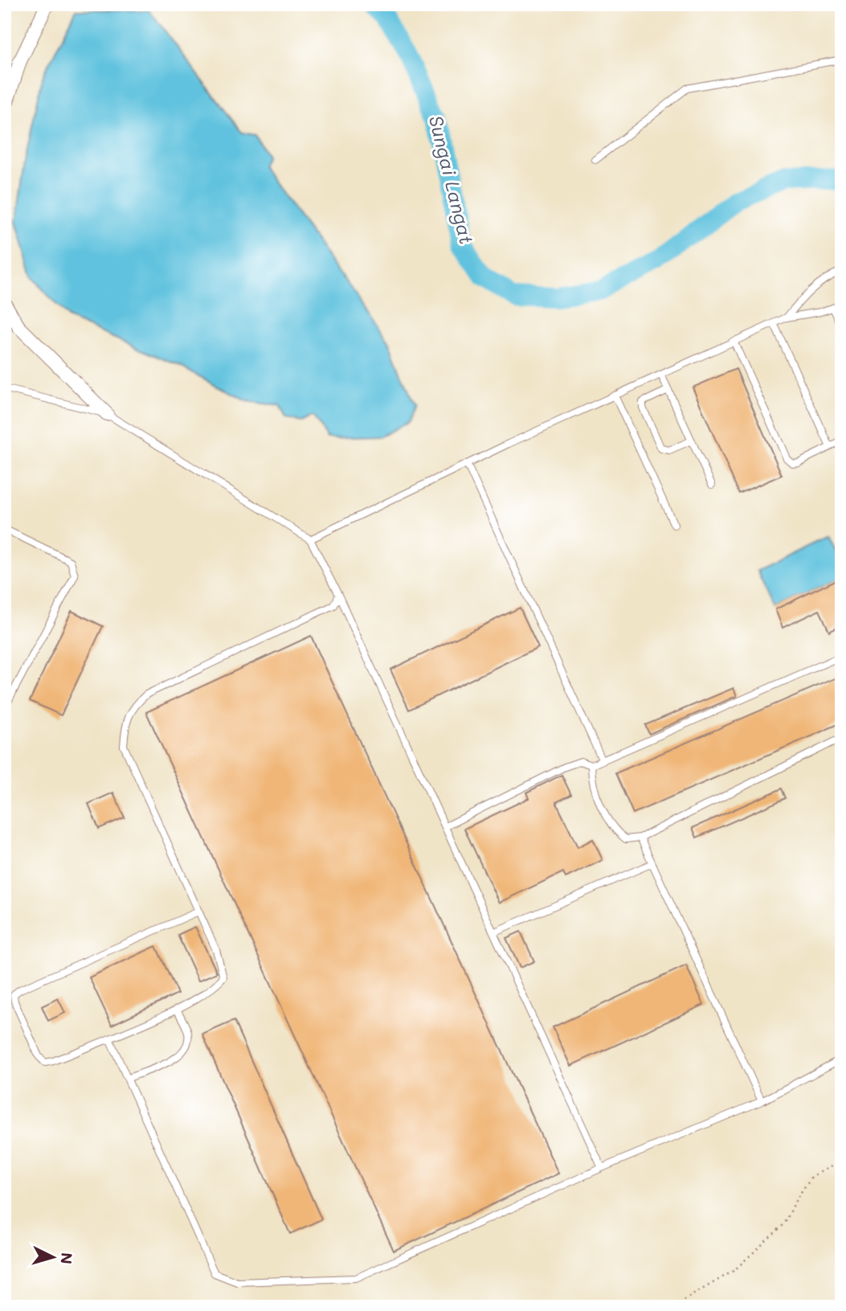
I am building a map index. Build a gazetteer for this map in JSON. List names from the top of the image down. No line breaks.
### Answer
{"water":["Sungai Langat"],"north":"right"}
